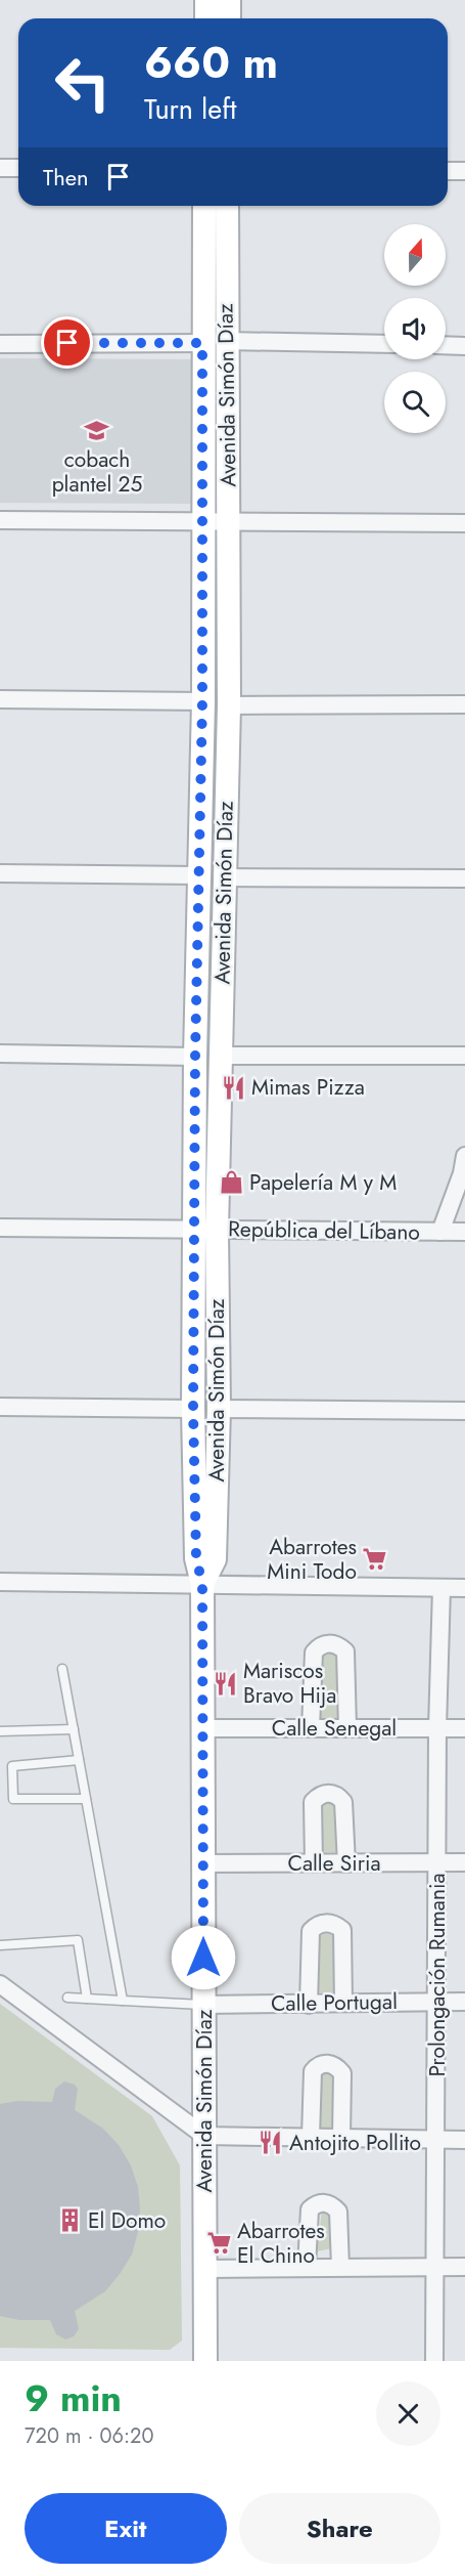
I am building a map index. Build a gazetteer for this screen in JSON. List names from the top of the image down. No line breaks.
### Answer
{"streets":{"main road":["Avenida Simón Díaz"],"street":["República del Líbano","Calle Senegal","Calle Siria","Prolongación Rumania","Calle Portugal"]},"crossings":[["Avenida Simón Díaz","República del Líbano"],["Avenida Simón Díaz","Calle Senegal"],["Avenida Simón Díaz","Calle Siria"],["Avenida Simón Díaz","Calle Portugal"],["Calle Senegal","Prolongación Rumania"],["Calle Siria","Prolongación Rumania"],["Prolongación Rumania","Calle Portugal"]],"places":{"school or university":["cobach plantel 25"],"restaurant":["Mimas Pizza","Mariscos Bravo Hija","Antojito Pollito"],"shop":["Papelería M y M"],"supermarket":["Abarrotes Mini Todo","Abarrotes El Chino"],"building":["El Domo"]},"north":"top","page":{"turn":["660 m","Turn left"],"then":"Then","heading":["9 min","720 m · 06:20"],"buttons":["Exit","Share"]}}
